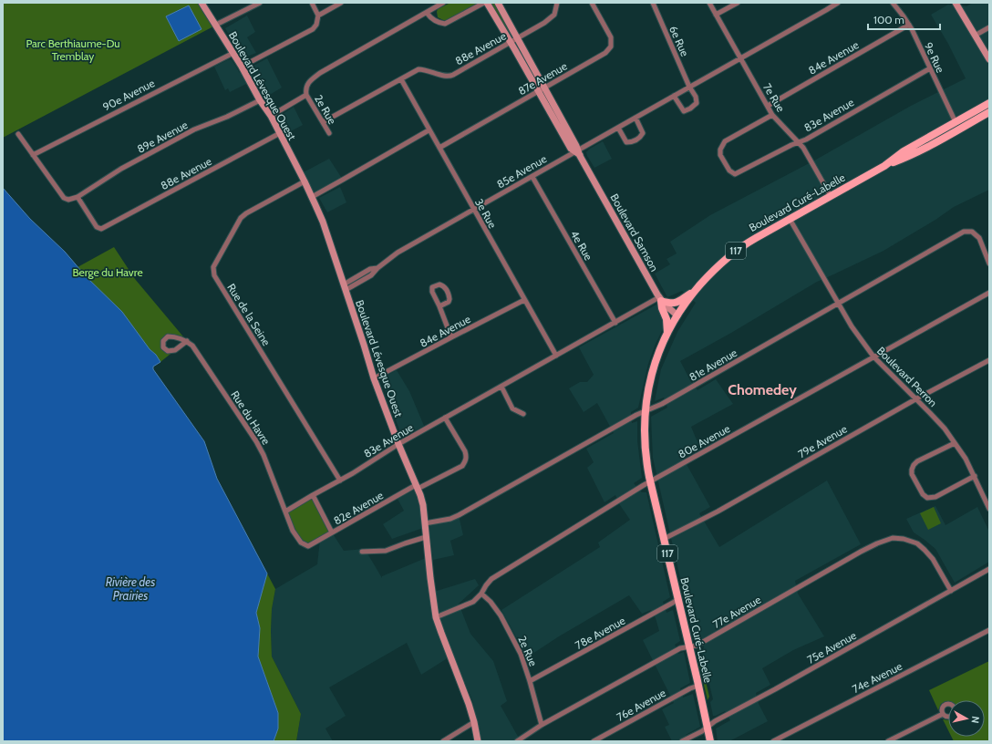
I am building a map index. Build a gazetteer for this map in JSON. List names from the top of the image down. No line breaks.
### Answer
{"streets":{"main road":["Boulevard Curé-Labelle","117"],"street":["6e Rue","88e Avenue","84e Avenue","9e Rue","87e Avenue","Boulevard Lévesque Ouest","90e Avenue","7e Rue","2e Rue","83e Avenue","89e Avenue","85e Avenue","3e Rue","Boulevard Samson","4e Rue","Rue de la Seine","81e Avenue","Boulevard Perron","Rue du Havre","80e Avenue","79e Avenue","82e Avenue","77e Avenue","78e Avenue","75e Avenue","74e Avenue","76e Avenue"]},"crossings":[["6e Rue","85e Avenue"],["88e Avenue","Boulevard Lévesque Ouest"],["88e Avenue","2e Rue"],["88e Avenue","89e Avenue"],["88e Avenue","3e Rue"],["88e Avenue","Boulevard Samson"],["84e Avenue","9e Rue"],["84e Avenue","Boulevard Lévesque Ouest"],["84e Avenue","7e Rue"],["84e Avenue","3e Rue"],["9e Rue","83e Avenue"],["9e Rue","Boulevard Curé-Labelle"],["87e Avenue","3e Rue"],["87e Avenue","Boulevard Samson"],["Boulevard Lévesque Ouest","90e Avenue"],["Boulevard Lévesque Ouest","83e Avenue"],["Boulevard Lévesque Ouest","89e Avenue"],["Boulevard Lévesque Ouest","85e Avenue"],["Boulevard Lévesque Ouest","Rue de la Seine"],["Boulevard Lévesque Ouest","81e Avenue"],["Boulevard Lévesque Ouest","80e Avenue"],["Boulevard Lévesque Ouest","82e Avenue"],["7e Rue","83e Avenue"],["7e Rue","85e Avenue"],["7e Rue","Boulevard Curé-Labelle"],["2e Rue","80e Avenue"],["2e Rue","77e Avenue"],["2e Rue","78e Avenue"],["83e Avenue","3e Rue"],["83e Avenue","Boulevard Samson"],["83e Avenue","4e Rue"],["83e Avenue","Rue de la Seine"],["83e Avenue","Rue du Havre"],["83e Avenue","82e Avenue"],["85e Avenue","3e Rue"],["85e Avenue","Boulevard Samson"],["85e Avenue","4e Rue"],["Boulevard Curé-Labelle","Boulevard Samson"],["Boulevard Curé-Labelle","81e Avenue"],["Boulevard Curé-Labelle","Boulevard Perron"],["Boulevard Curé-Labelle","80e Avenue"],["Boulevard Curé-Labelle","79e Avenue"],["Boulevard Curé-Labelle","77e Avenue"],["Boulevard Curé-Labelle","78e Avenue"],["Boulevard Curé-Labelle","75e Avenue"],["Boulevard Curé-Labelle","76e Avenue"],["81e Avenue","Boulevard Perron"],["Boulevard Perron","80e Avenue"],["Boulevard Perron","79e Avenue"],["Rue du Havre","82e Avenue"],["77e Avenue","75e Avenue"]],"districts":["Chomedey"],"water":["Rivière des Prairies"],"parks":["Parc Berthiaume-Du Tremblay","Berge du Havre"],"scale_bar":"100 m","north":"right"}
